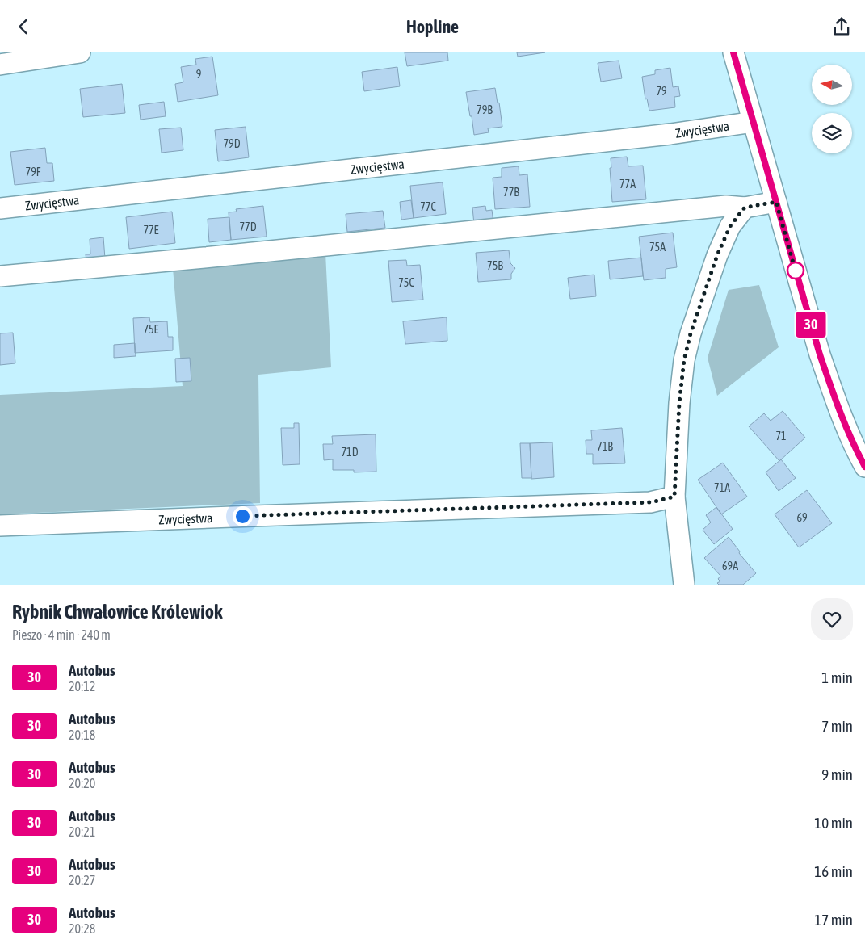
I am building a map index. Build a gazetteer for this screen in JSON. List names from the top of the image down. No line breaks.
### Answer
{"streets":{"street":["Zwycięstwa"]},"lines":["bus line 30"],"house_numbers":["9","79","79B","79D","79F","77A","77B","77C","77D","77E","75A","75B","75C","75E","71","71B","71D","71A","69","69A"],"north":"left","page":{"header":"Hopline","on_map":"30","heading":["Rybnik Chwałowice Królewiok","Pieszo · 4 min · 240 m"],"list":[{"mark":"30","name":"Autobus","note":"20:12","value":"1 min"},{"mark":"30","name":"Autobus","note":"20:18","value":"7 min"},{"mark":"30","name":"Autobus","note":"20:20","value":"9 min"},{"mark":"30","name":"Autobus","note":"20:21","value":"10 min"},{"mark":"30","name":"Autobus","note":"20:27","value":"16 min"},{"mark":"30","name":"Autobus","note":"20:28","value":"17 min"}]}}
